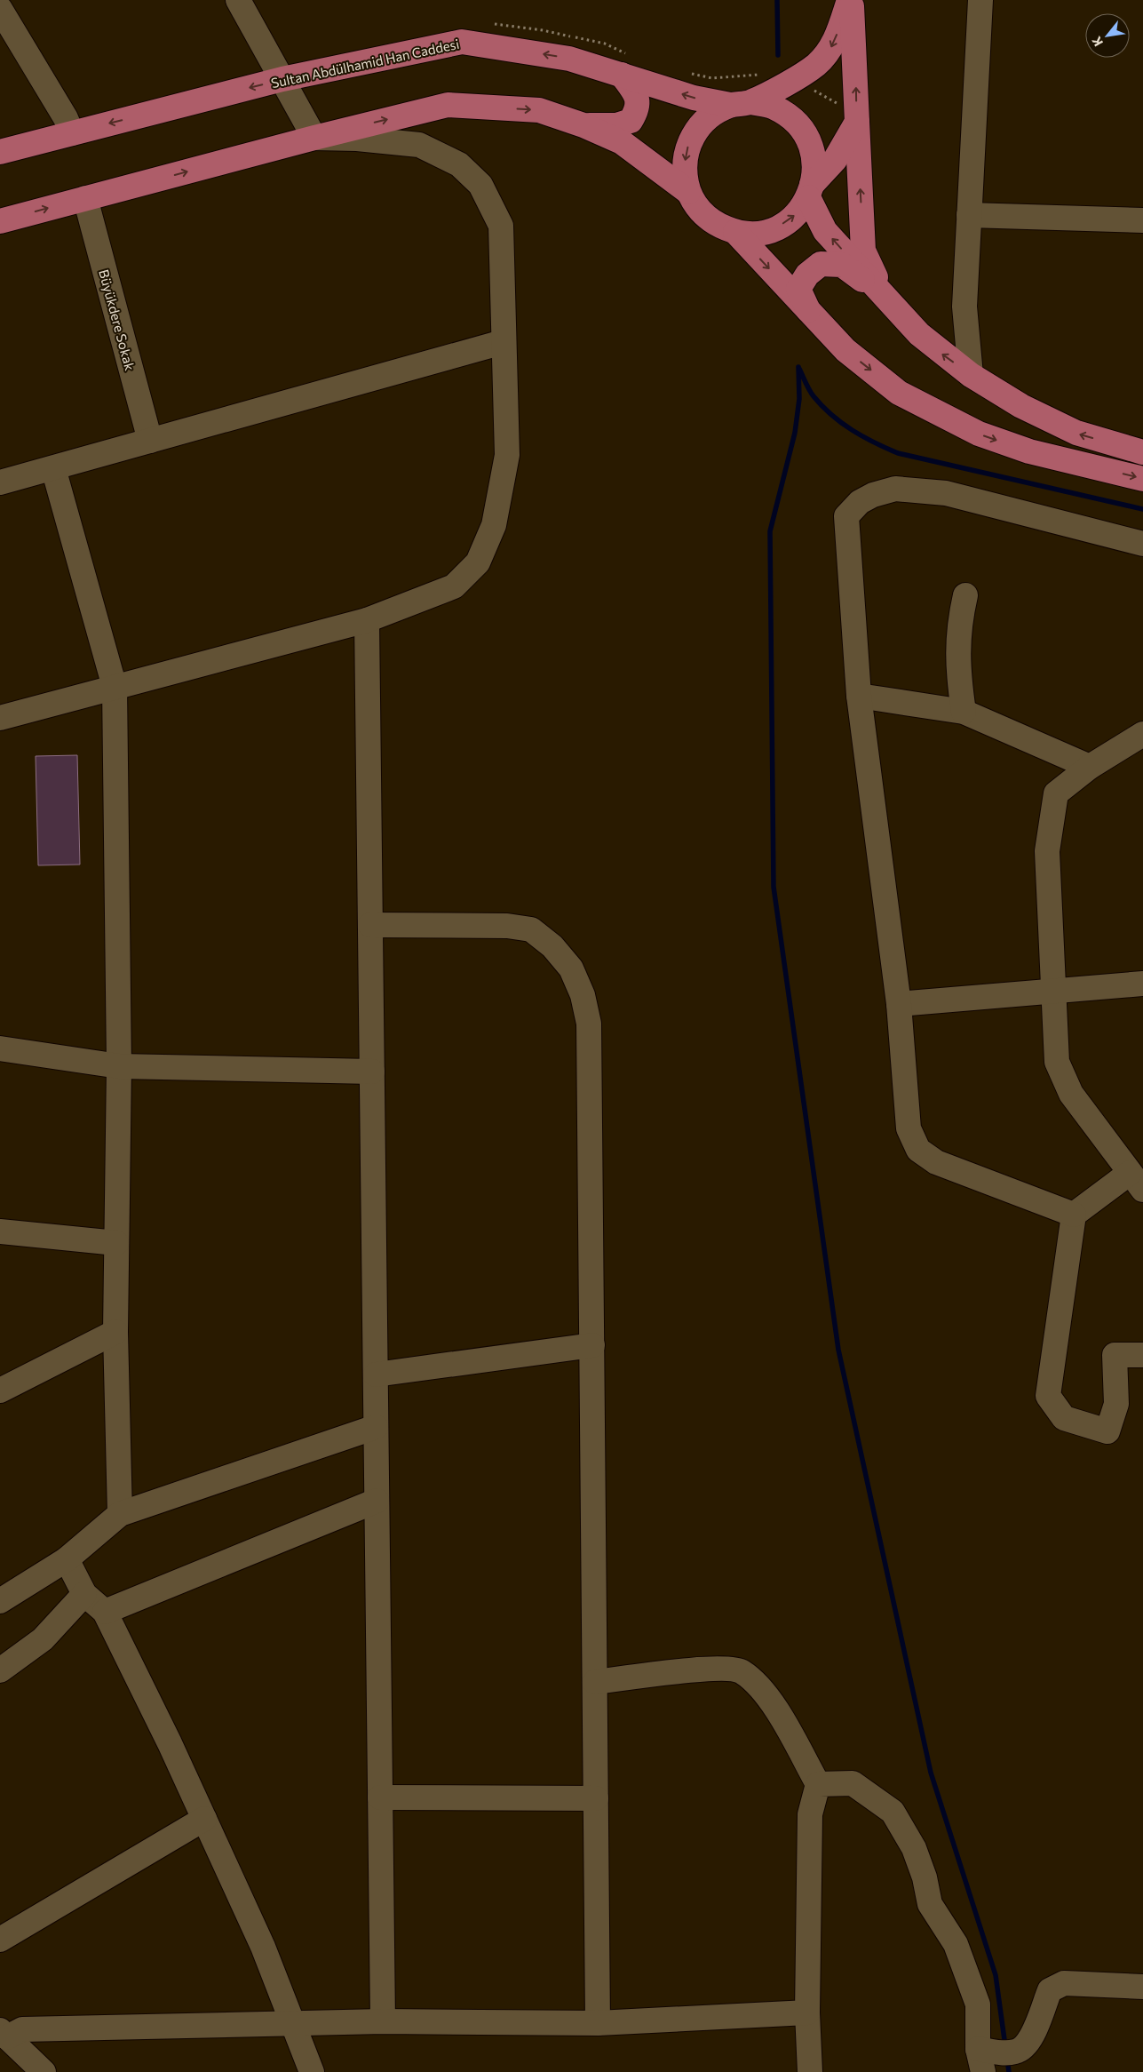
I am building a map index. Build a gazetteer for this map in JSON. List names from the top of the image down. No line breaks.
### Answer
{"streets":{"main road":["Sultan Abdülhamid Han Caddesi"],"street":["Büyükdere Sokak"]},"north":"bottom left"}
